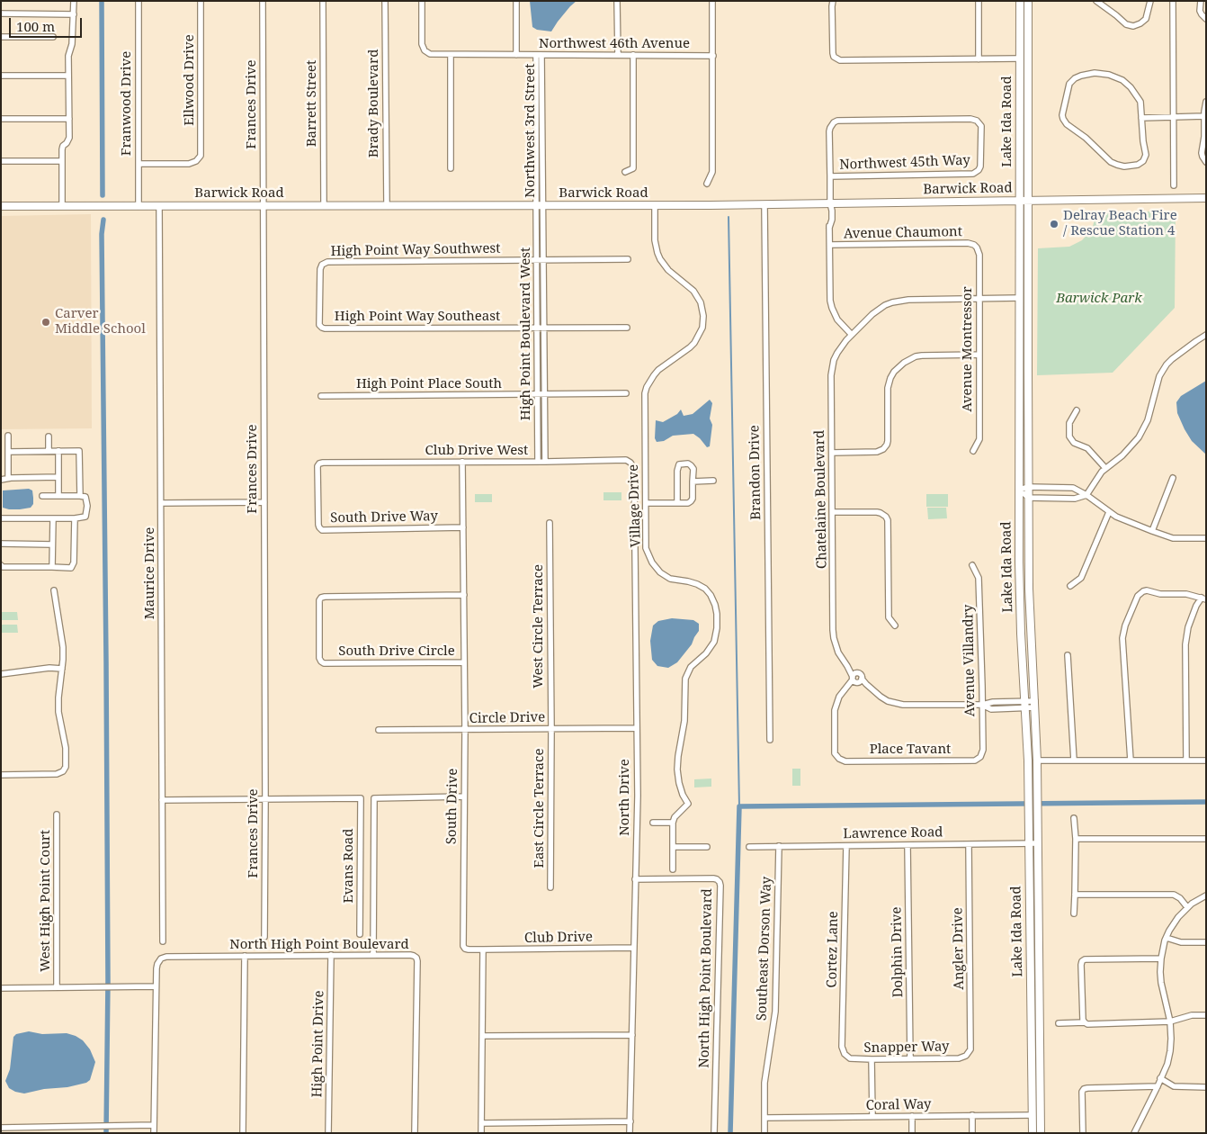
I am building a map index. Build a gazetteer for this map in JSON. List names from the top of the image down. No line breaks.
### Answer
{"streets":{"street":["Northwest 46th Avenue","Ellwood Drive","Franwood Drive","Barrett Street","Brady Boulevard","Frances Drive","Lake Ida Road","Northwest 3rd Street","Northwest 45th Way","Barwick Road","Avenue Chaumont","High Point Way Southwest","High Point Way Southeast","High Point Boulevard West","Avenue Montressor","High Point Place South","Club Drive West","Brandon Drive","Chatelaine Boulevard","Village Drive","South Drive Way","Maurice Drive","West Circle Terrace","South Drive Circle","Avenue Villandry","Circle Drive","Place Tavant","North Drive","South Drive","East Circle Terrace","Lawrence Road","Evans Road","West High Point Court","Club Drive","North High Point Boulevard","Southeast Dorson Way","Angler Drive","Cortez Lane","Dolphin Drive","High Point Drive","Snapper Way","Coral Way"]},"crossings":[["Northwest 46th Avenue","Northwest 3rd Street"],["Ellwood Drive","Franwood Drive"],["Franwood Drive","Barwick Road"],["Barrett Street","Barwick Road"],["Brady Boulevard","Barwick Road"],["Frances Drive","Barwick Road"],["Frances Drive","Evans Road"],["Lake Ida Road","Barwick Road"],["Lake Ida Road","Chatelaine Boulevard"],["Lake Ida Road","Lawrence Road"],["Lake Ida Road","Coral Way"],["Northwest 3rd Street","Barwick Road"],["Northwest 3rd Street","High Point Boulevard West"],["Barwick Road","High Point Boulevard West"],["Barwick Road","Brandon Drive"],["Barwick Road","Village Drive"],["Barwick Road","Maurice Drive"],["Avenue Chaumont","Avenue Montressor"],["High Point Way Southwest","High Point Way Southeast"],["High Point Way Southwest","High Point Boulevard West"],["High Point Way Southeast","High Point Boulevard West"],["High Point Boulevard West","High Point Place South"],["High Point Boulevard West","Club Drive West"],["Avenue Montressor","Chatelaine Boulevard"],["Club Drive West","South Drive Way"],["Club Drive West","North Drive"],["Club Drive West","South Drive"],["Chatelaine Boulevard","Place Tavant"],["South Drive Way","South Drive"],["West Circle Terrace","Circle Drive"],["West Circle Terrace","East Circle Terrace"],["South Drive Circle","South Drive"],["Avenue Villandry","Place Tavant"],["Circle Drive","North Drive"],["Circle Drive","South Drive"],["Circle Drive","East Circle Terrace"],["North Drive","Club Drive"],["North Drive","North High Point Boulevard"],["South Drive","Club Drive"],["Lawrence Road","Southeast Dorson Way"],["Lawrence Road","Angler Drive"],["Lawrence Road","Cortez Lane"],["Lawrence Road","Dolphin Drive"],["North High Point Boulevard","High Point Drive"],["Southeast Dorson Way","Coral Way"],["Angler Drive","Snapper Way"],["Cortez Lane","Snapper Way"],["Dolphin Drive","Snapper Way"]],"parks":["Barwick Park"],"places":["Delray Beach Fire / Rescue Station 4","Carver Middle School"],"scale_bar":"100 m"}
